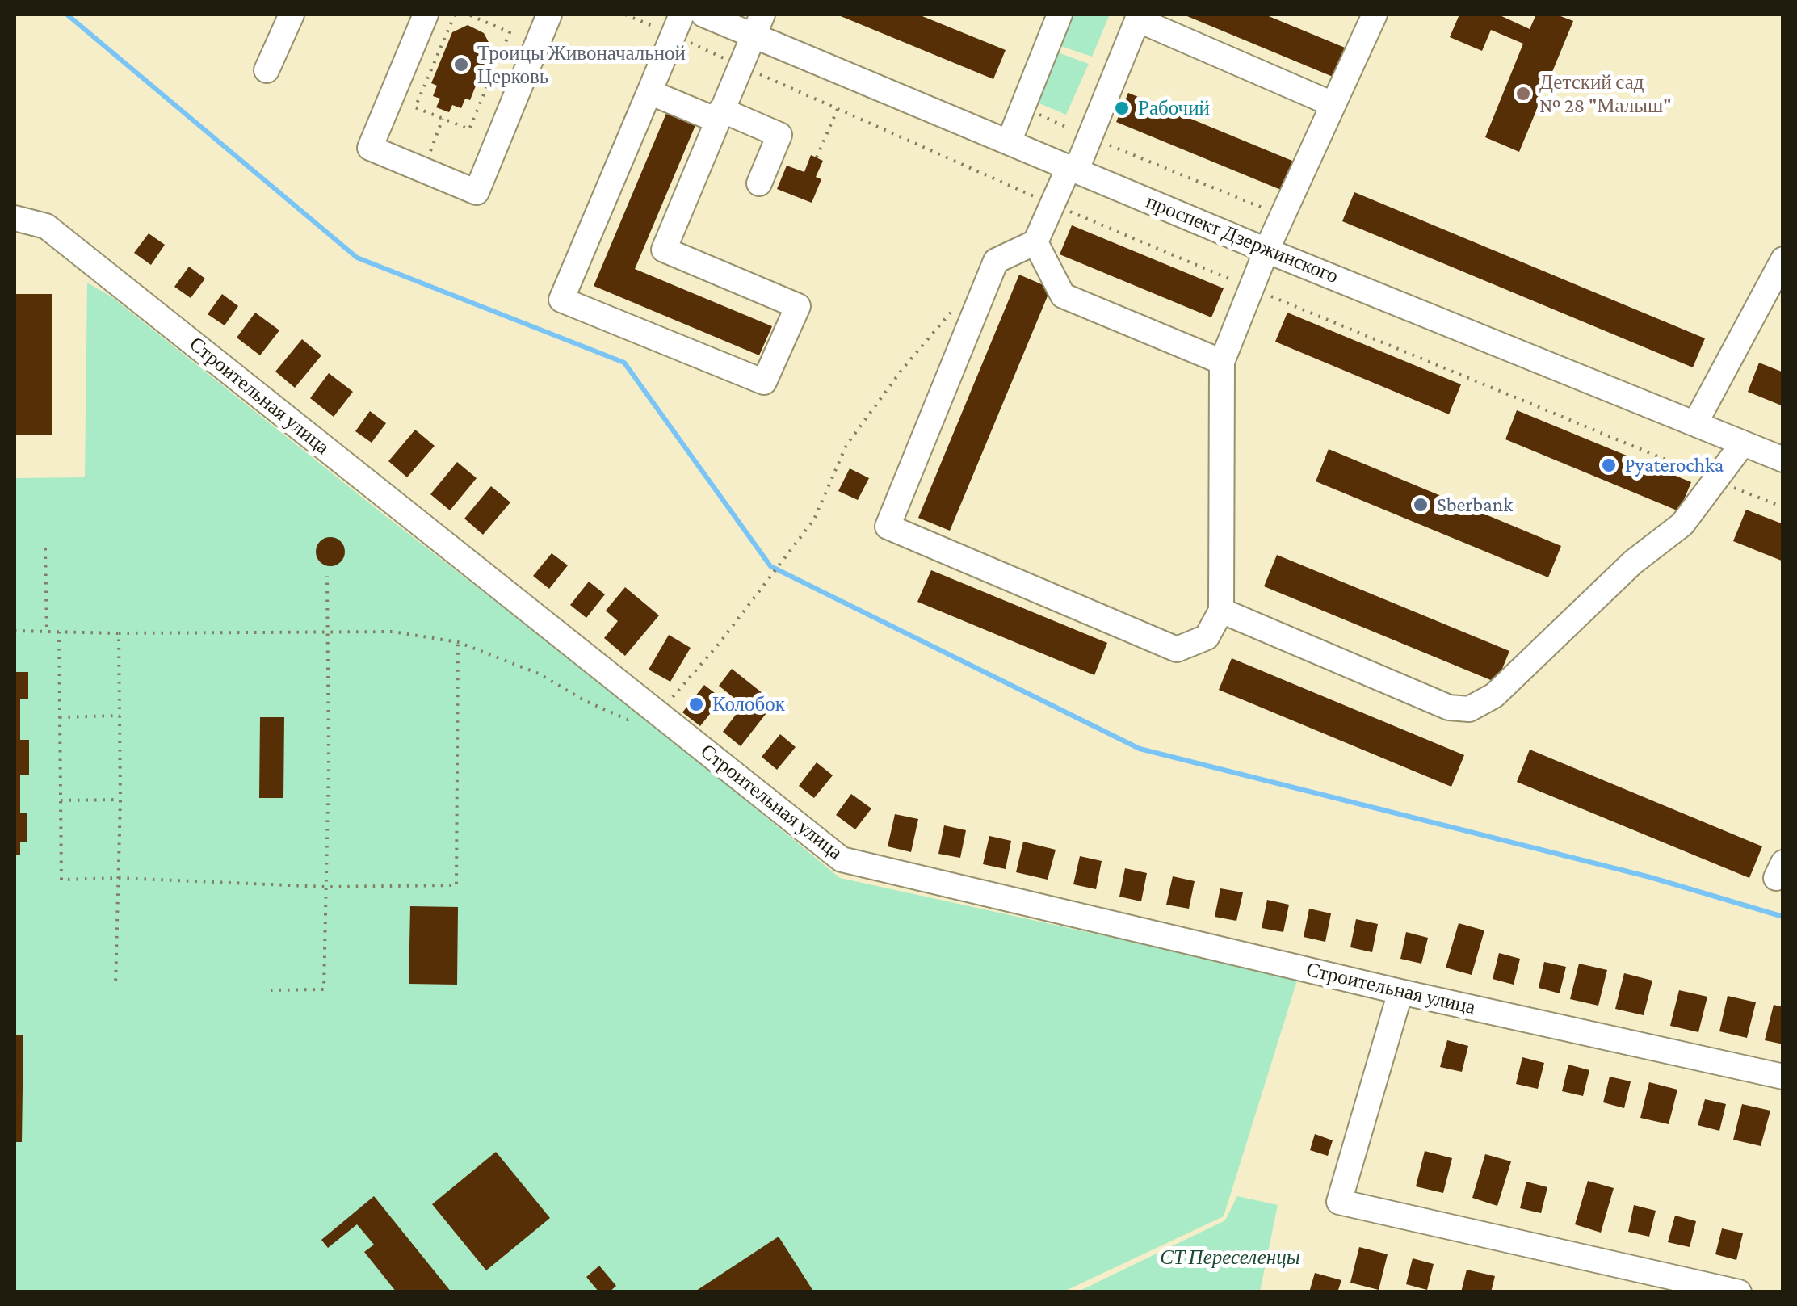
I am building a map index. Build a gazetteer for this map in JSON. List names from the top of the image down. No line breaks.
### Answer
{"streets":{"street":["проспект Дзержинского","Строительная улица"]},"parks":["СТ Переселенцы"],"places":["Троицы Живоначальной Церковь","Детский сад № 28 \"Малыш\"","Рабочий","Pyaterochka","Sberbank","Колобок"]}
